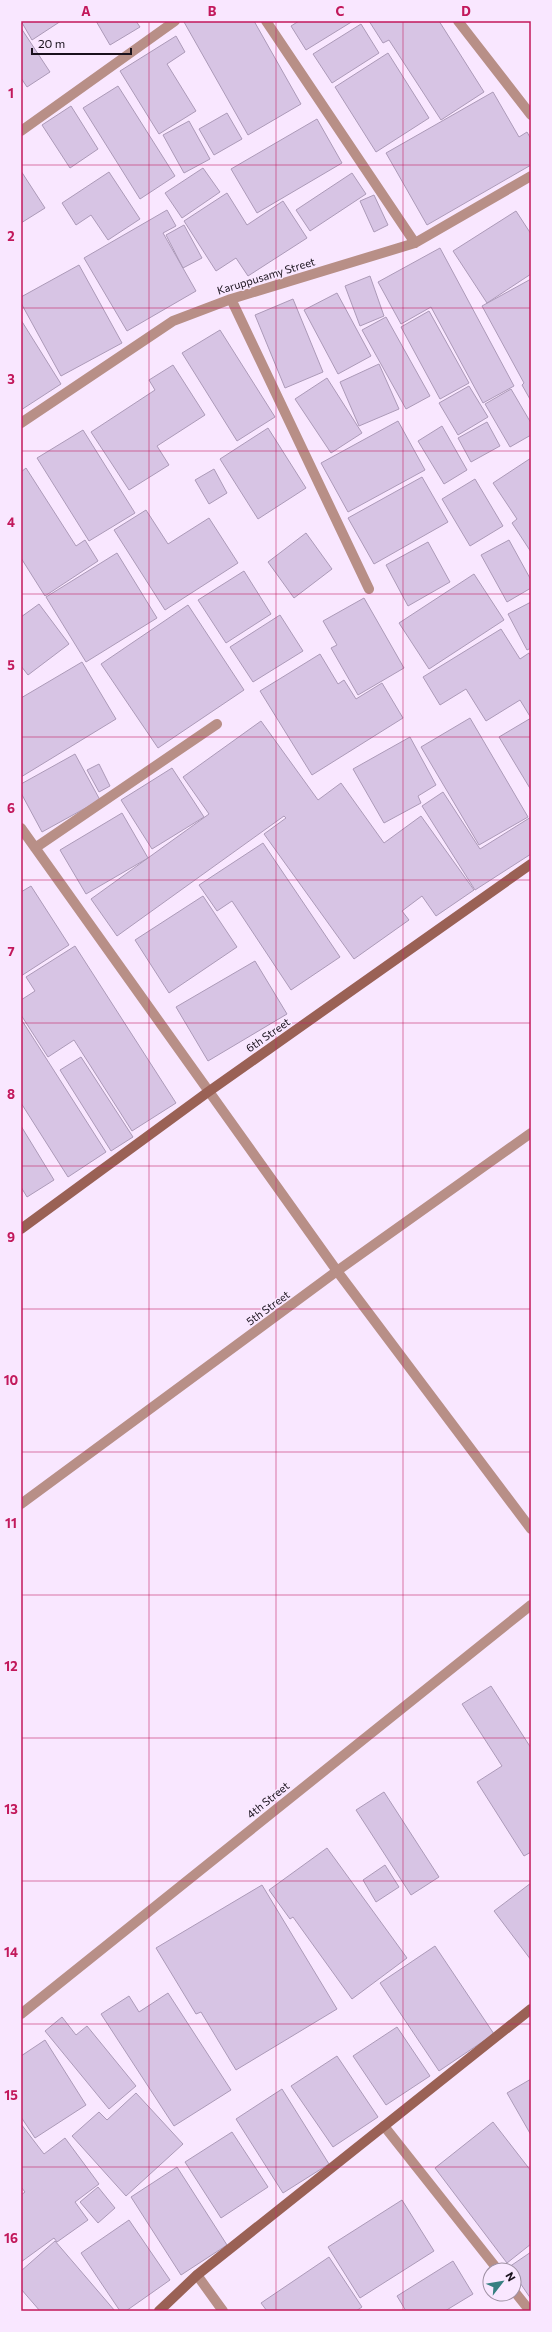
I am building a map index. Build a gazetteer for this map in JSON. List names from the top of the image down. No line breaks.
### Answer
{"streets":{"street":["Karuppusamy Street","6th Street","5th Street","4th Street"]},"scale_bar":"20 m","north":"top right","grid":{"columns":["A","B","C","D"],"rows":["1","2","3","4","5","6","7","8","9","10","11","12","13","14","15","16"]}}
